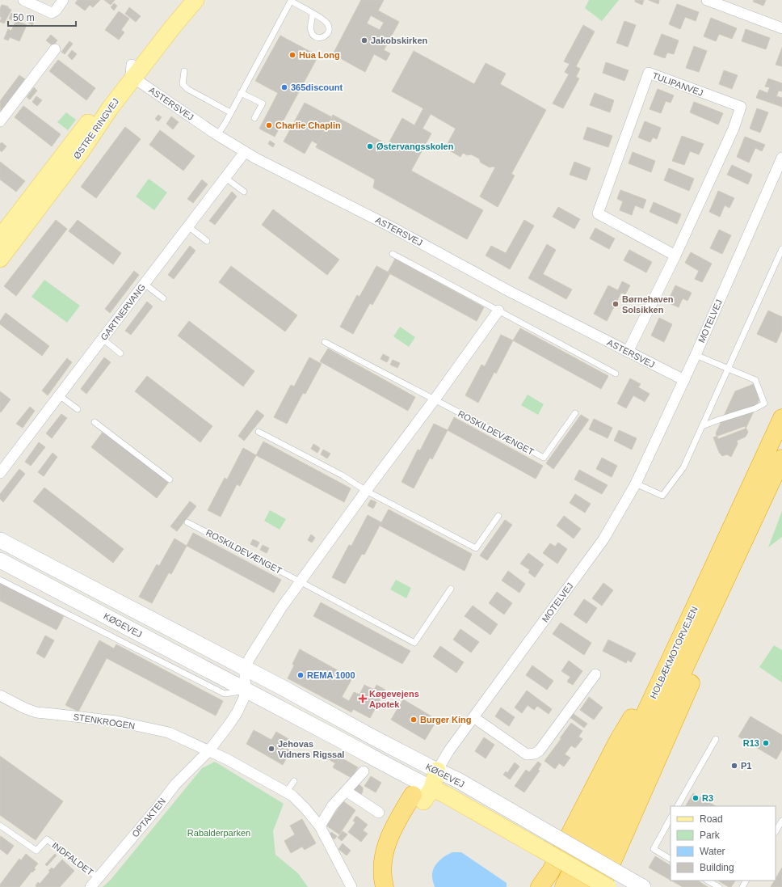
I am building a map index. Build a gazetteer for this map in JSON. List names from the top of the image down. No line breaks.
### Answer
{"streets":{"highway":["HOLBÆKMOTORVEJEN"],"main road":["ØSTRE RINGVEJ","KØGEVEJ"],"street":["TULIPANVEJ","ASTERSVEJ","GARTNERVANG","MOTELVEJ","STENKROGEN","OPTAKTEN"],"lane":["ROSKILDEVÆNGET","INDFALDET"]},"crossings":[["TULIPANVEJ","ASTERSVEJ"],["ASTERSVEJ","ØSTRE RINGVEJ"],["ASTERSVEJ","GARTNERVANG"],["ASTERSVEJ","MOTELVEJ"],["MOTELVEJ","KØGEVEJ"],["KØGEVEJ","OPTAKTEN"],["STENKROGEN","OPTAKTEN"],["OPTAKTEN","INDFALDET"]],"parks":["Rabalderparken"],"places":{"other":["Jakobskirken","Hua Long","365discount","Charlie Chaplin","Østervangsskolen","Børnehaven Solsikken","REMA 1000","Burger King","R13","Jehovas Vidners Rigssal","P1","R3"],"health":["Køgevejens Apotek"]},"legend":["Road","Park","Water","Building"],"scale_bar":"50 m"}
